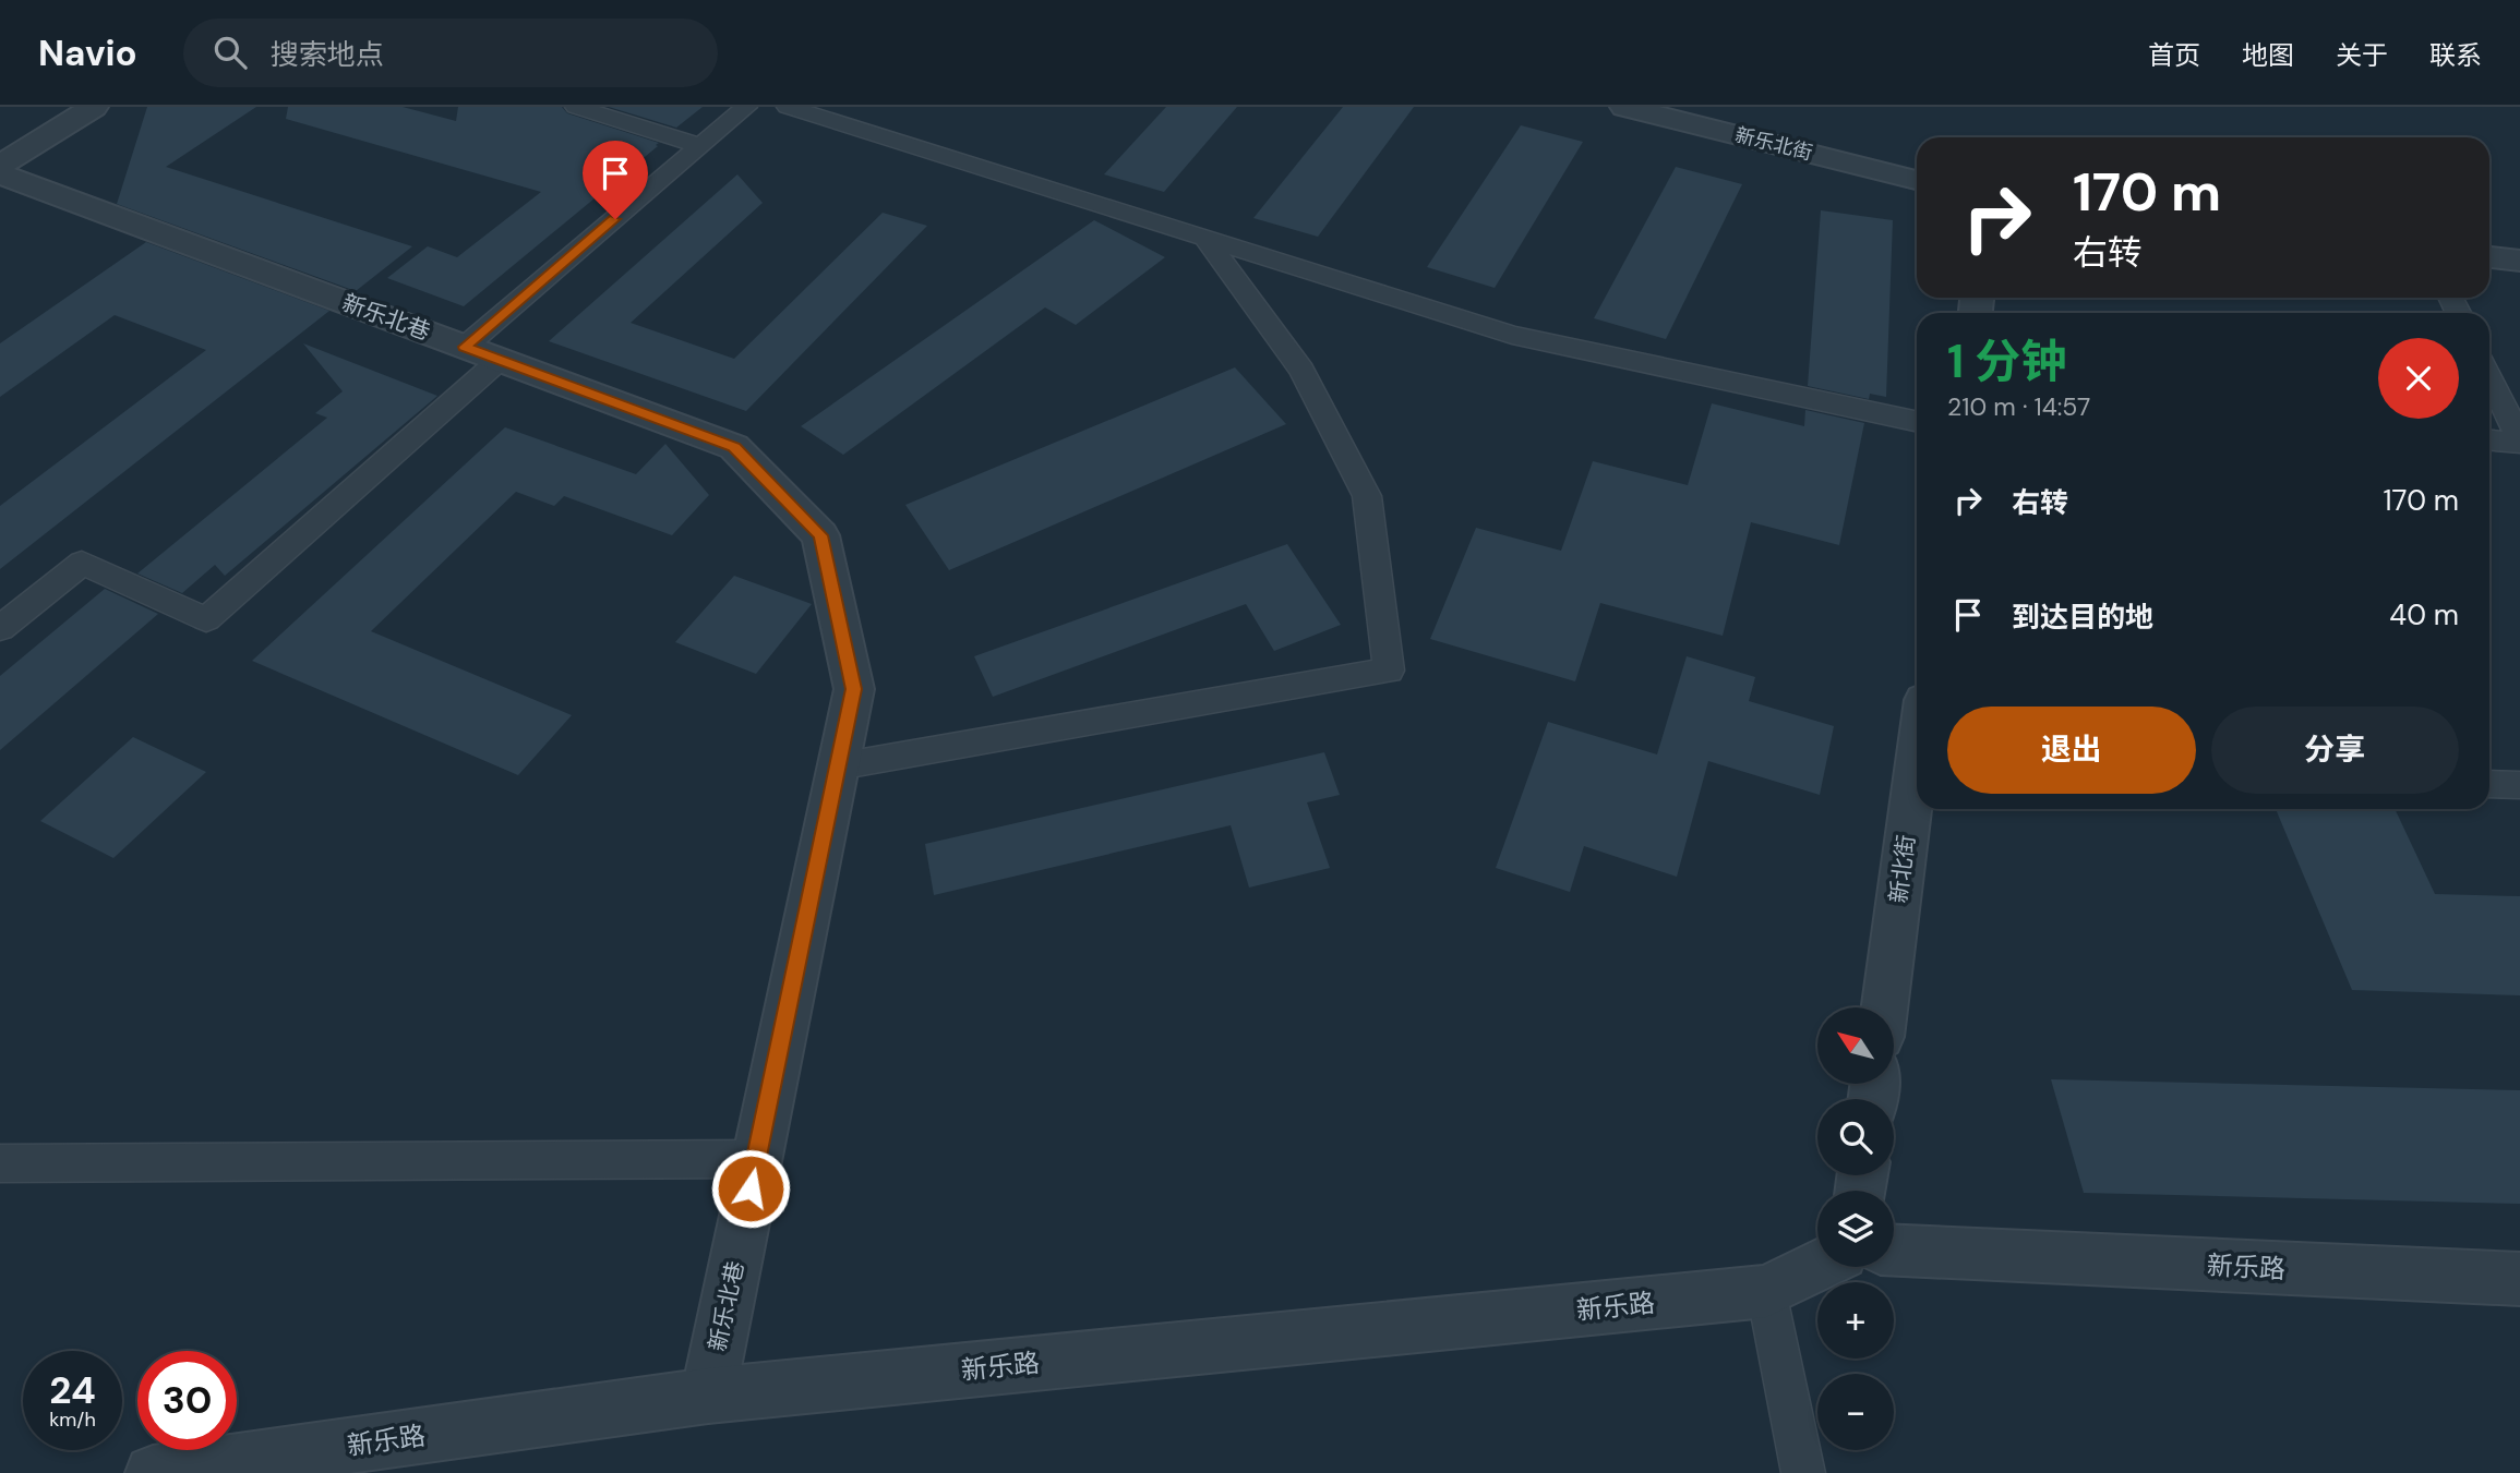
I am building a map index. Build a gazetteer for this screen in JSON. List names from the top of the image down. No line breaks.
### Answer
{"streets":{"street":["新乐北街","新乐北巷","新北街","新乐路"]},"crossings":[["新乐北巷","新乐路"]],"north":"top left","page":{"header":"Navio","search":"搜索地点","nav":["首页","地图","关于","联系"],"turn":["170 m","右转"],"heading":["1 分钟","210 m · 14:57"],"list":[{"name":"右转","value":"170 m"},{"name":"到达目的地","value":"40 m"}],"buttons":["退出","分享"],"map_buttons":["+","−"],"speed":"24 km/h","limit":"30"}}
